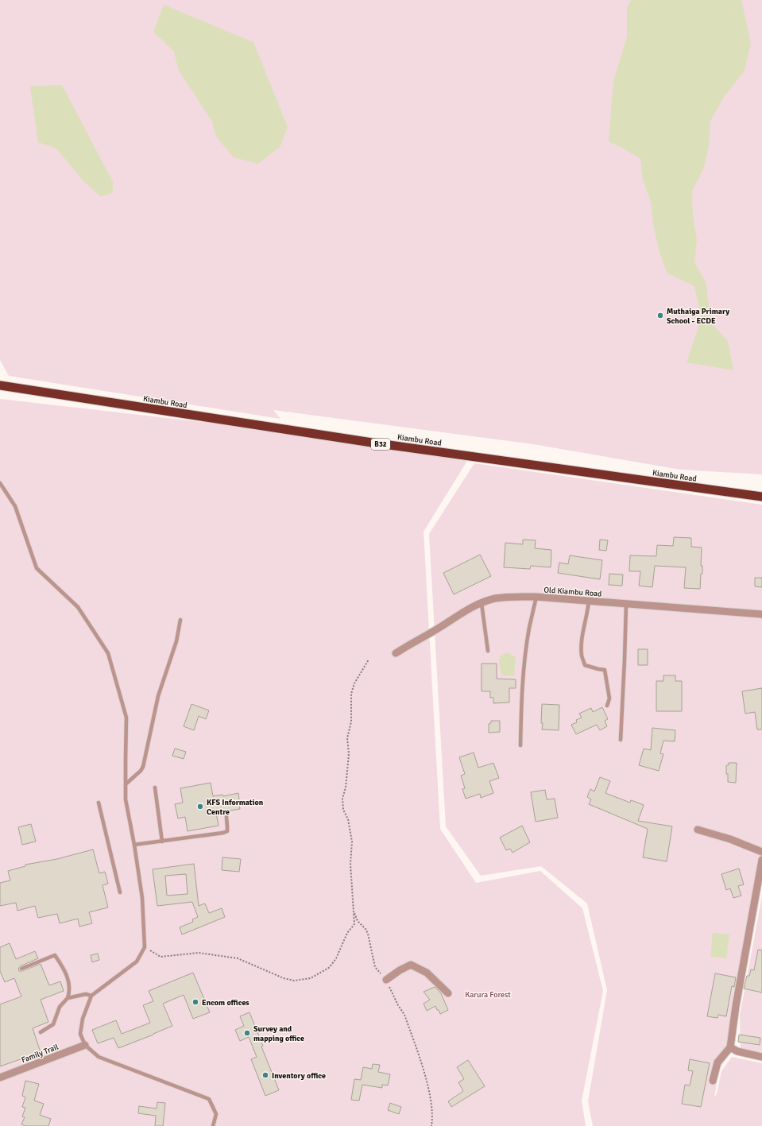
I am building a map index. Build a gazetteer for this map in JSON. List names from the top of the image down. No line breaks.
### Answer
{"streets":{"highway":["Kiambu Road","B32"],"street":["Old Kiambu Road","Family Trail"]},"parks":["Karura Forest"],"places":["Muthaiga Primary School - ECDE","KFS Information Centre","Encom offices","Survey and mapping office","Inventory office"]}
